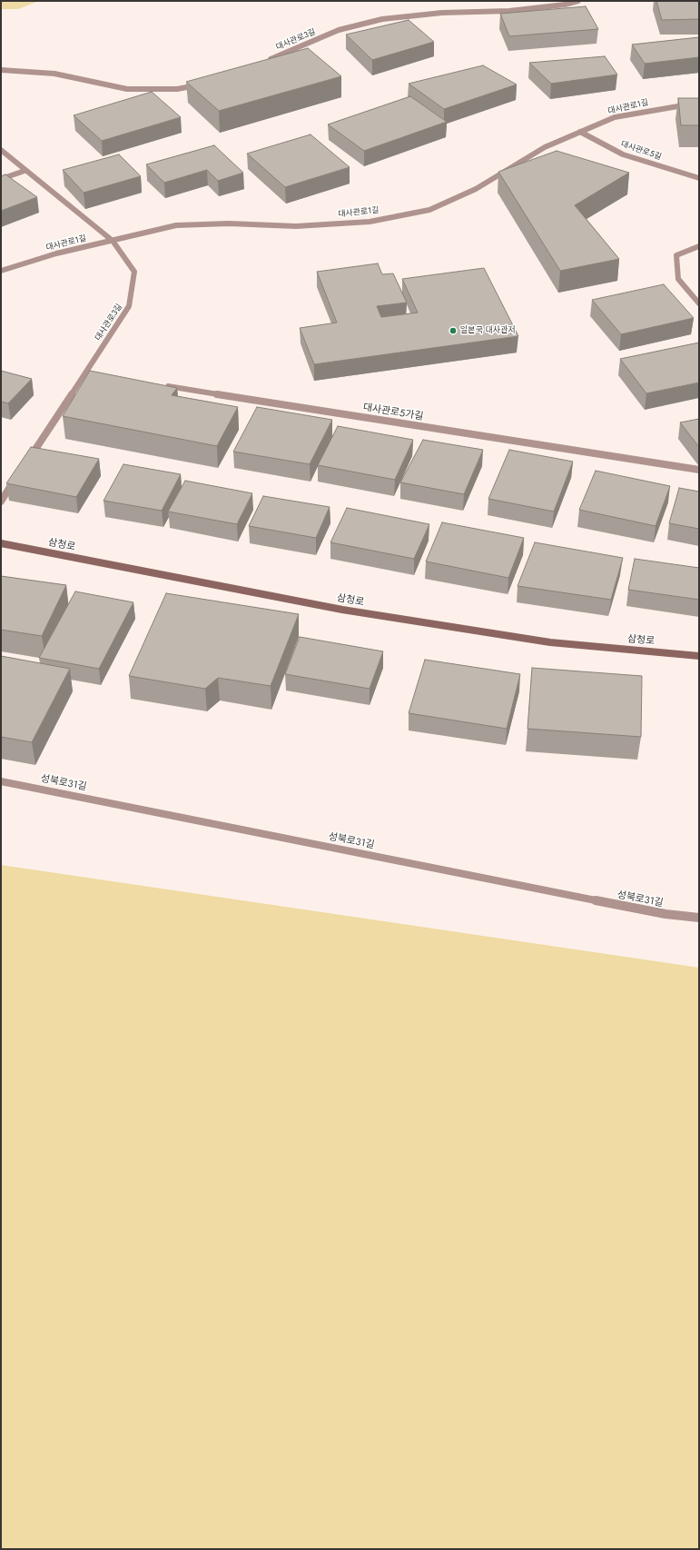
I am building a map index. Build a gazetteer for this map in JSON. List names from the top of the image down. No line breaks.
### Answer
{"streets":{"street":["대사관로3길","대사관로1길","대사관로5길","대사관로5가길","삼청로","성북로31길"]},"crossings":[["대사관로3길","대사관로1길"],["대사관로1길","대사관로5길"]],"places":["일본국 대사관저"]}
